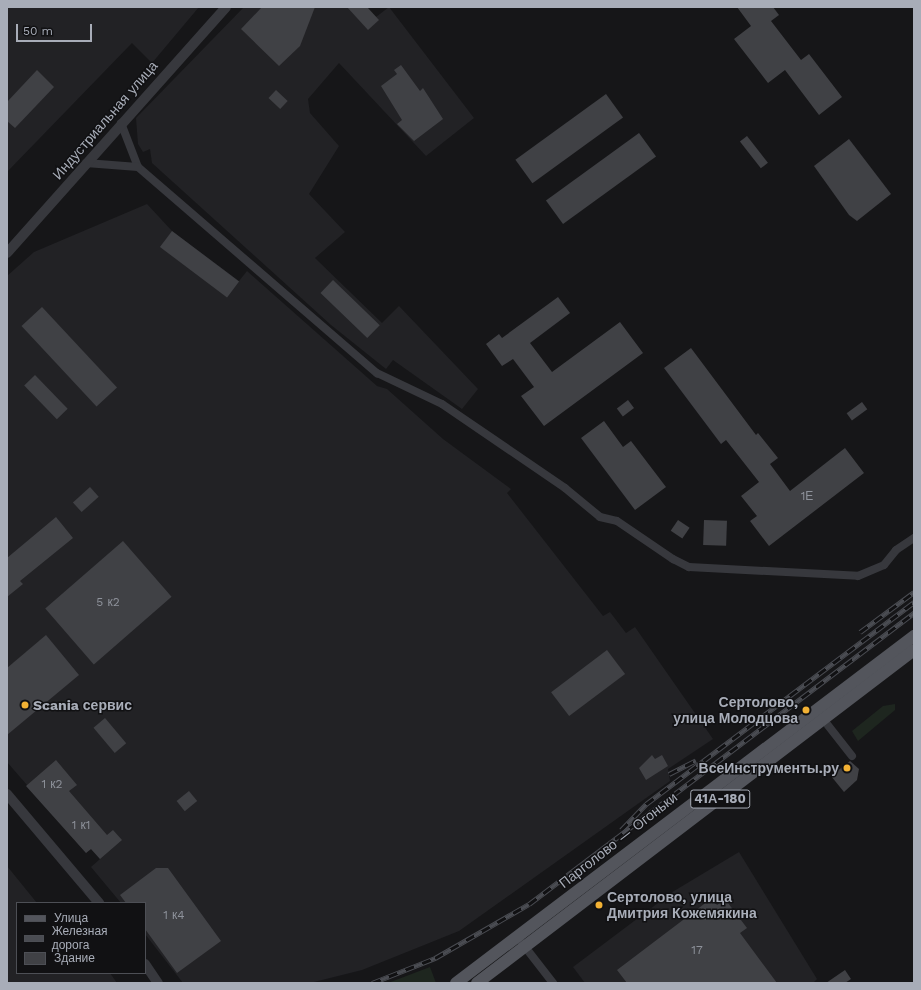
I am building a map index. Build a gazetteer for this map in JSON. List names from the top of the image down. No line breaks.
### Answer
{"streets":{"main road":["41А-180","Парголово — Огоньки"],"street":["Индустриальная улица"]},"places":["Scania сервис","Сертолово, улица Молодцова","ВсеИнструменты.ру","Сертолово, улица Дмитрия Кожемякина"],"house_numbers":["1Е","5 к2","1 к2","1 к1","1 к4","17"],"legend":["Улица","Железная дорога","Здание"],"scale_bar":"50 m"}
